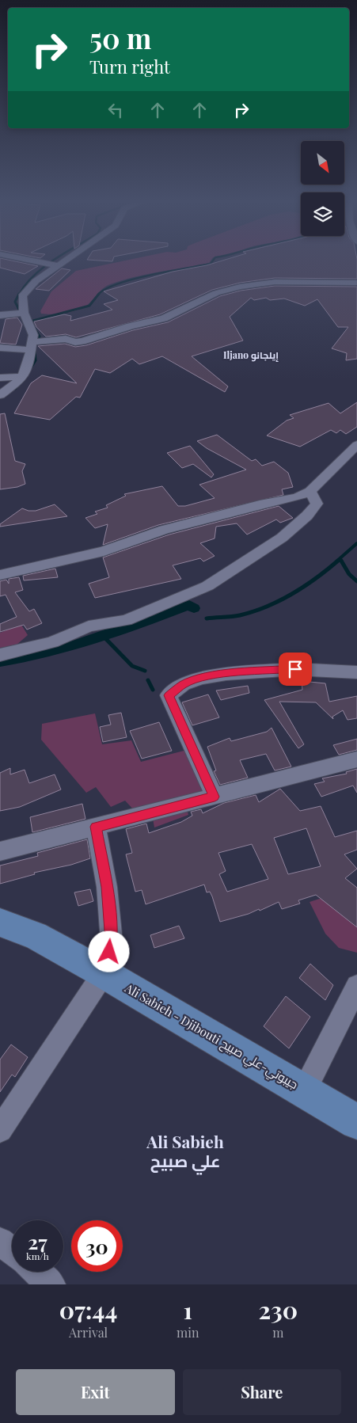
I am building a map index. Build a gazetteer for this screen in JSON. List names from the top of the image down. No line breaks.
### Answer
{"streets":{"main road":["Ali Sabieh - Djibouti جيبوتي-علي صبيح"]},"districts":["Iljano إيلجانو","Ali Sabieh علي صبيح"],"north":"bottom right","page":{"turn":["50 m","Turn right"],"speed":"27 km/h","limit":"30","eta":["07:44","Arrival","1","min","230","m"],"buttons":["Exit","Share"]}}
